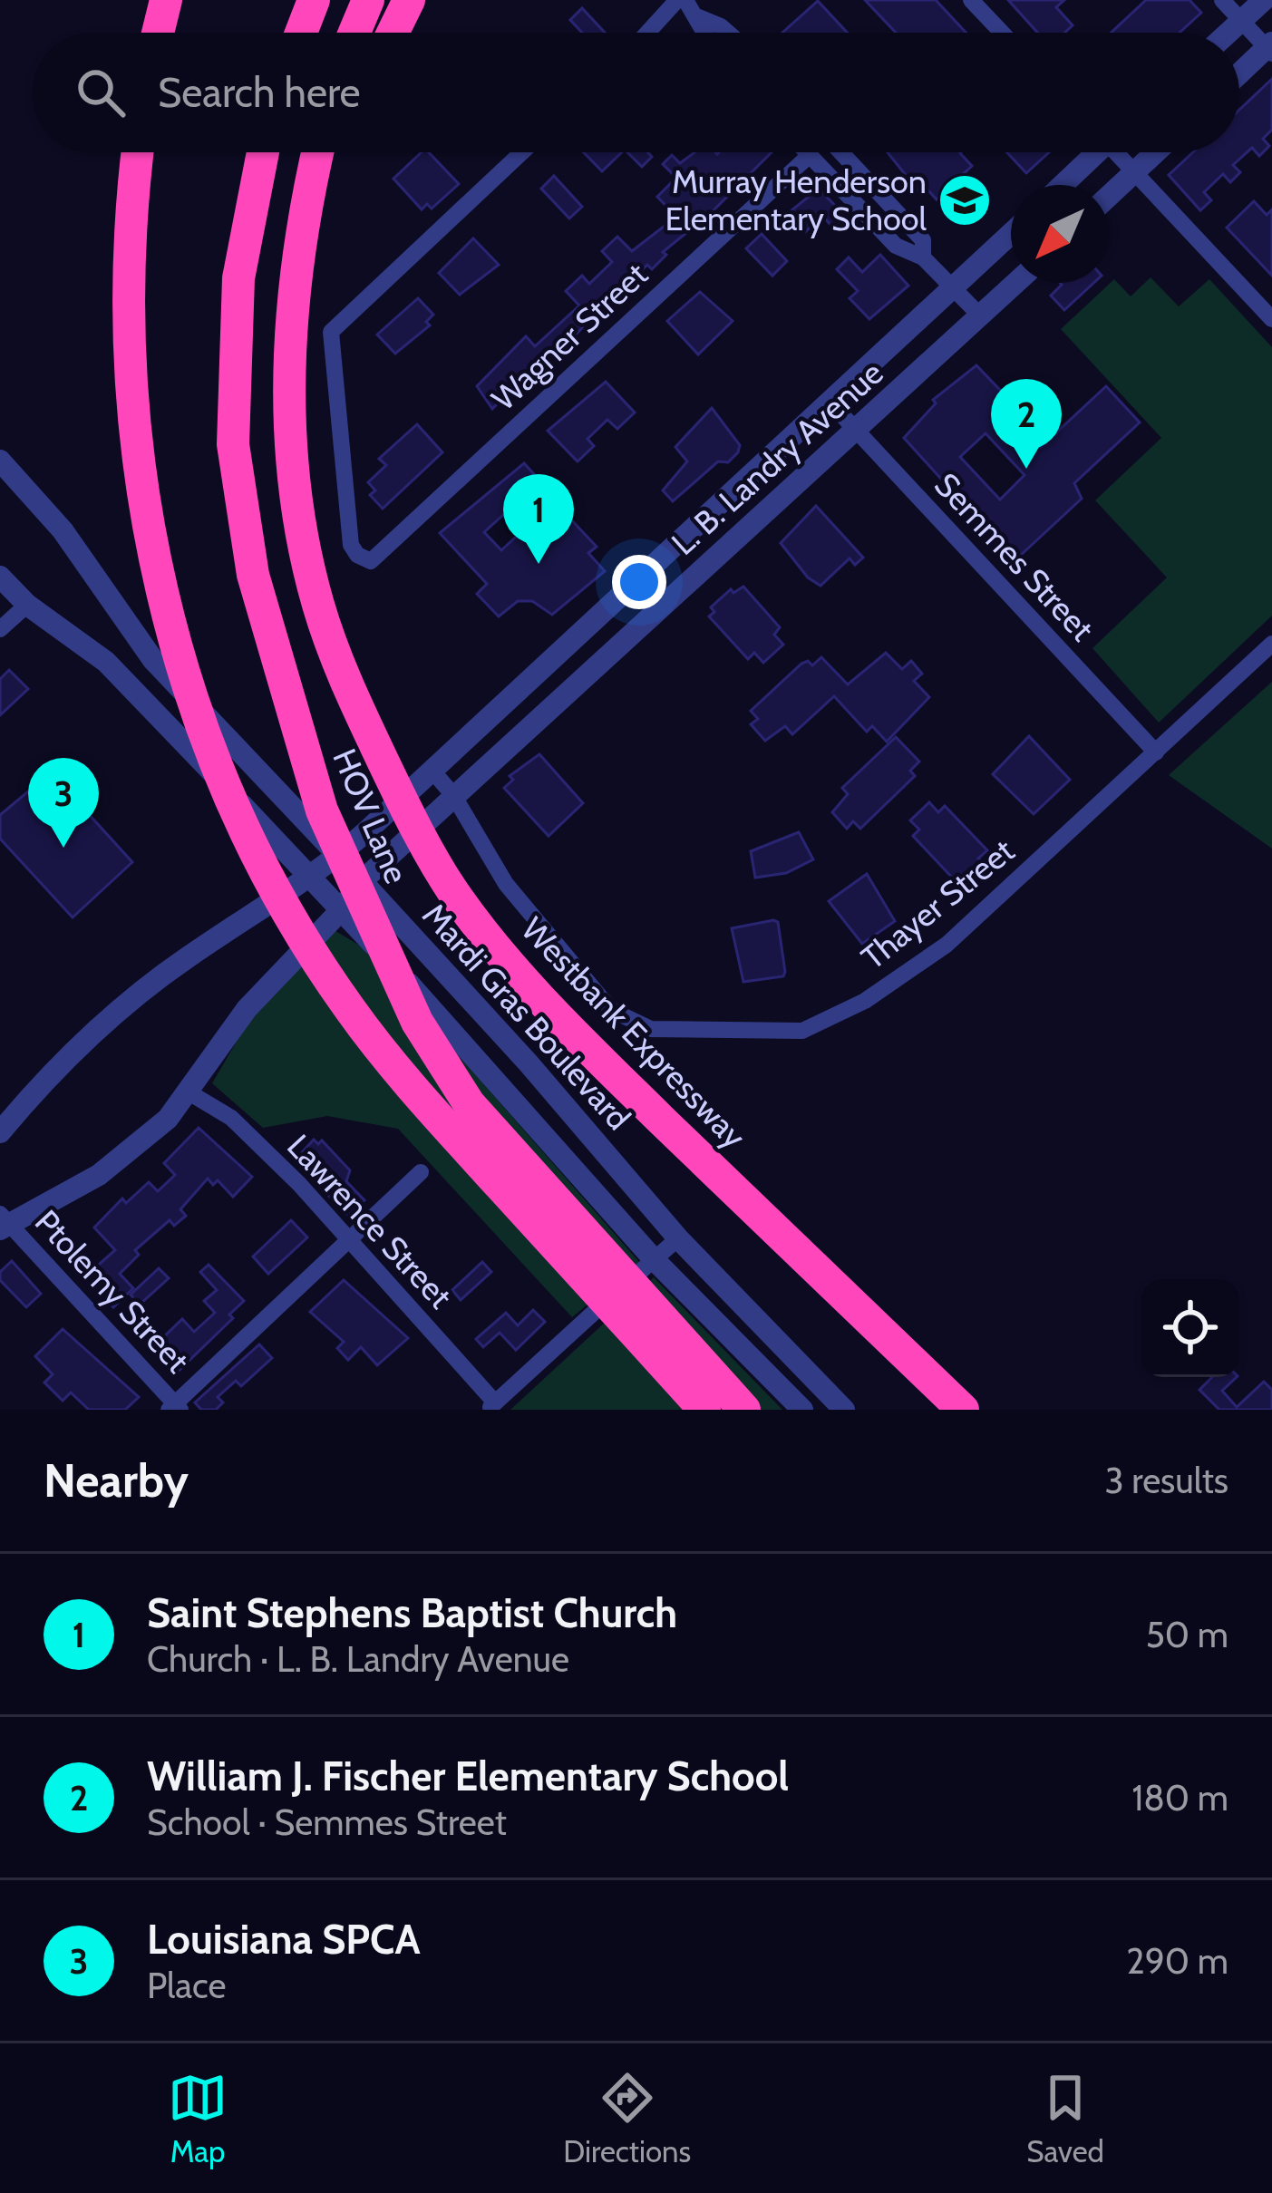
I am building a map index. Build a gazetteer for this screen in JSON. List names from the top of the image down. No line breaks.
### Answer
{"streets":{"highway":["HOV Lane","Westbank Expressway"],"street":["Wagner Street","L. B. Landry Avenue","Semmes Street","Thayer Street","Mardi Gras Boulevard","Lawrence Street","Ptolemy Street"]},"crossings":[["L. B. Landry Avenue","Semmes Street"],["L. B. Landry Avenue","Thayer Street"],["L. B. Landry Avenue","Mardi Gras Boulevard"],["L. B. Landry Avenue","Lawrence Street"],["L. B. Landry Avenue","Ptolemy Street"],["Semmes Street","Thayer Street"]],"places":{"school or university":["Murray Henderson Elementary School"]},"north":"bottom left","page":{"search":"Search here","pins":["2","1","3"],"heading":["Nearby","3 results"],"list":[{"mark":"1","name":"Saint Stephens Baptist Church","note":"Church · L. B. Landry Avenue","value":"50 m"},{"mark":"2","name":"William J. Fischer Elementary School","note":"School · Semmes Street","value":"180 m"},{"mark":"3","name":"Louisiana SPCA","note":"Place","value":"290 m"}],"nav":["Map","Directions","Saved"]}}
